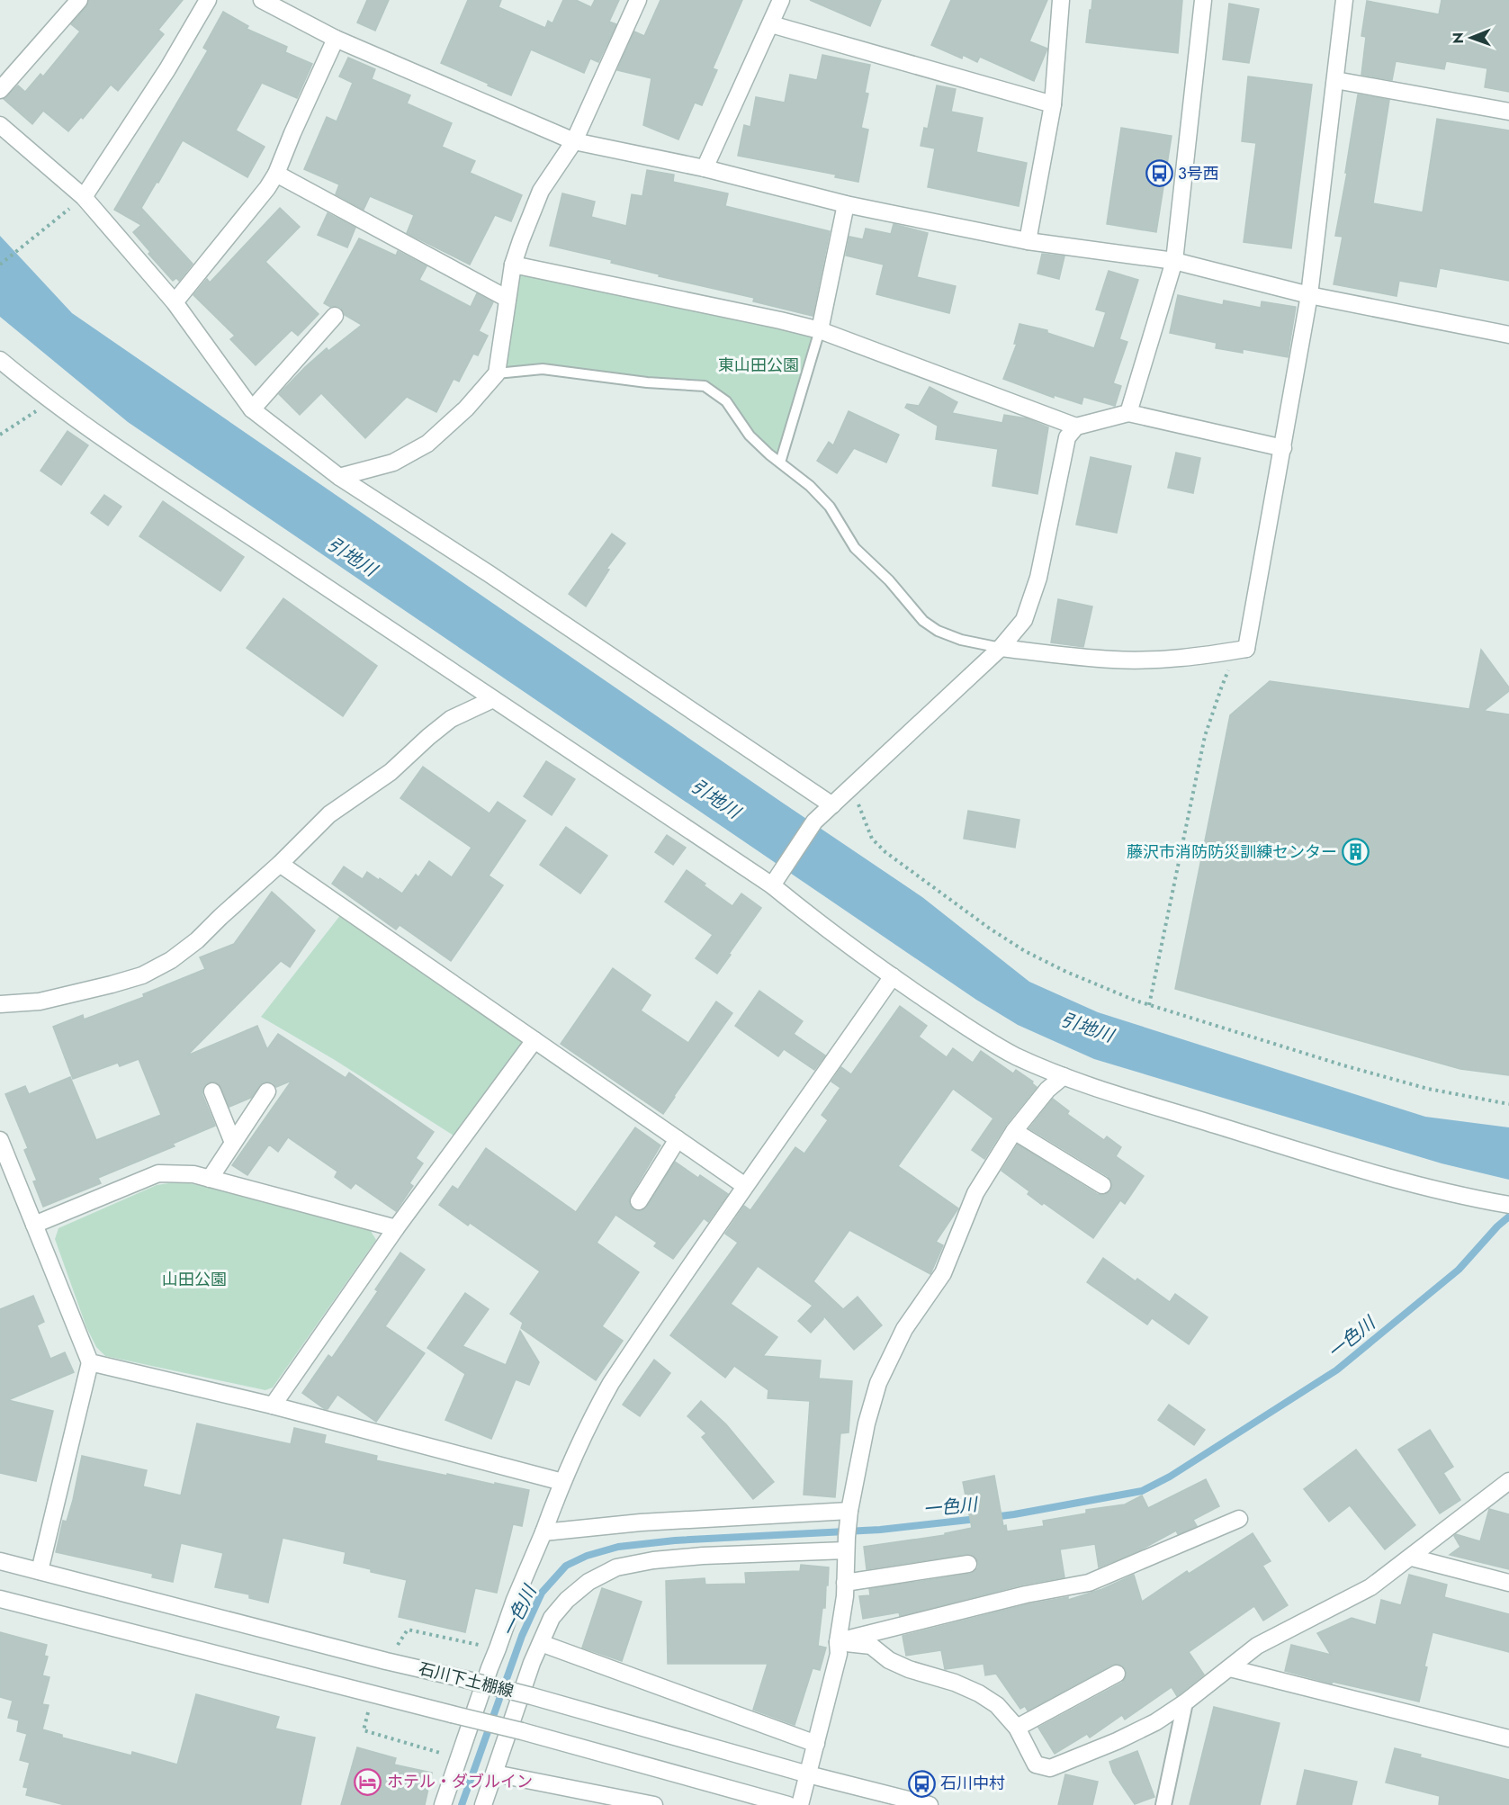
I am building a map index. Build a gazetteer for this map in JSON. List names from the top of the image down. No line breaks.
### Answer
{"streets":{"street":["石川下土棚線"]},"water":["引地川","一色川"],"parks":["東山田公園","山田公園"],"places":{"bus stop":["3号西","石川中村"],"building":["藤沢市消防防災訓練センター"],"hotel":["ホテル・ダブルイン"]},"north":"left"}
